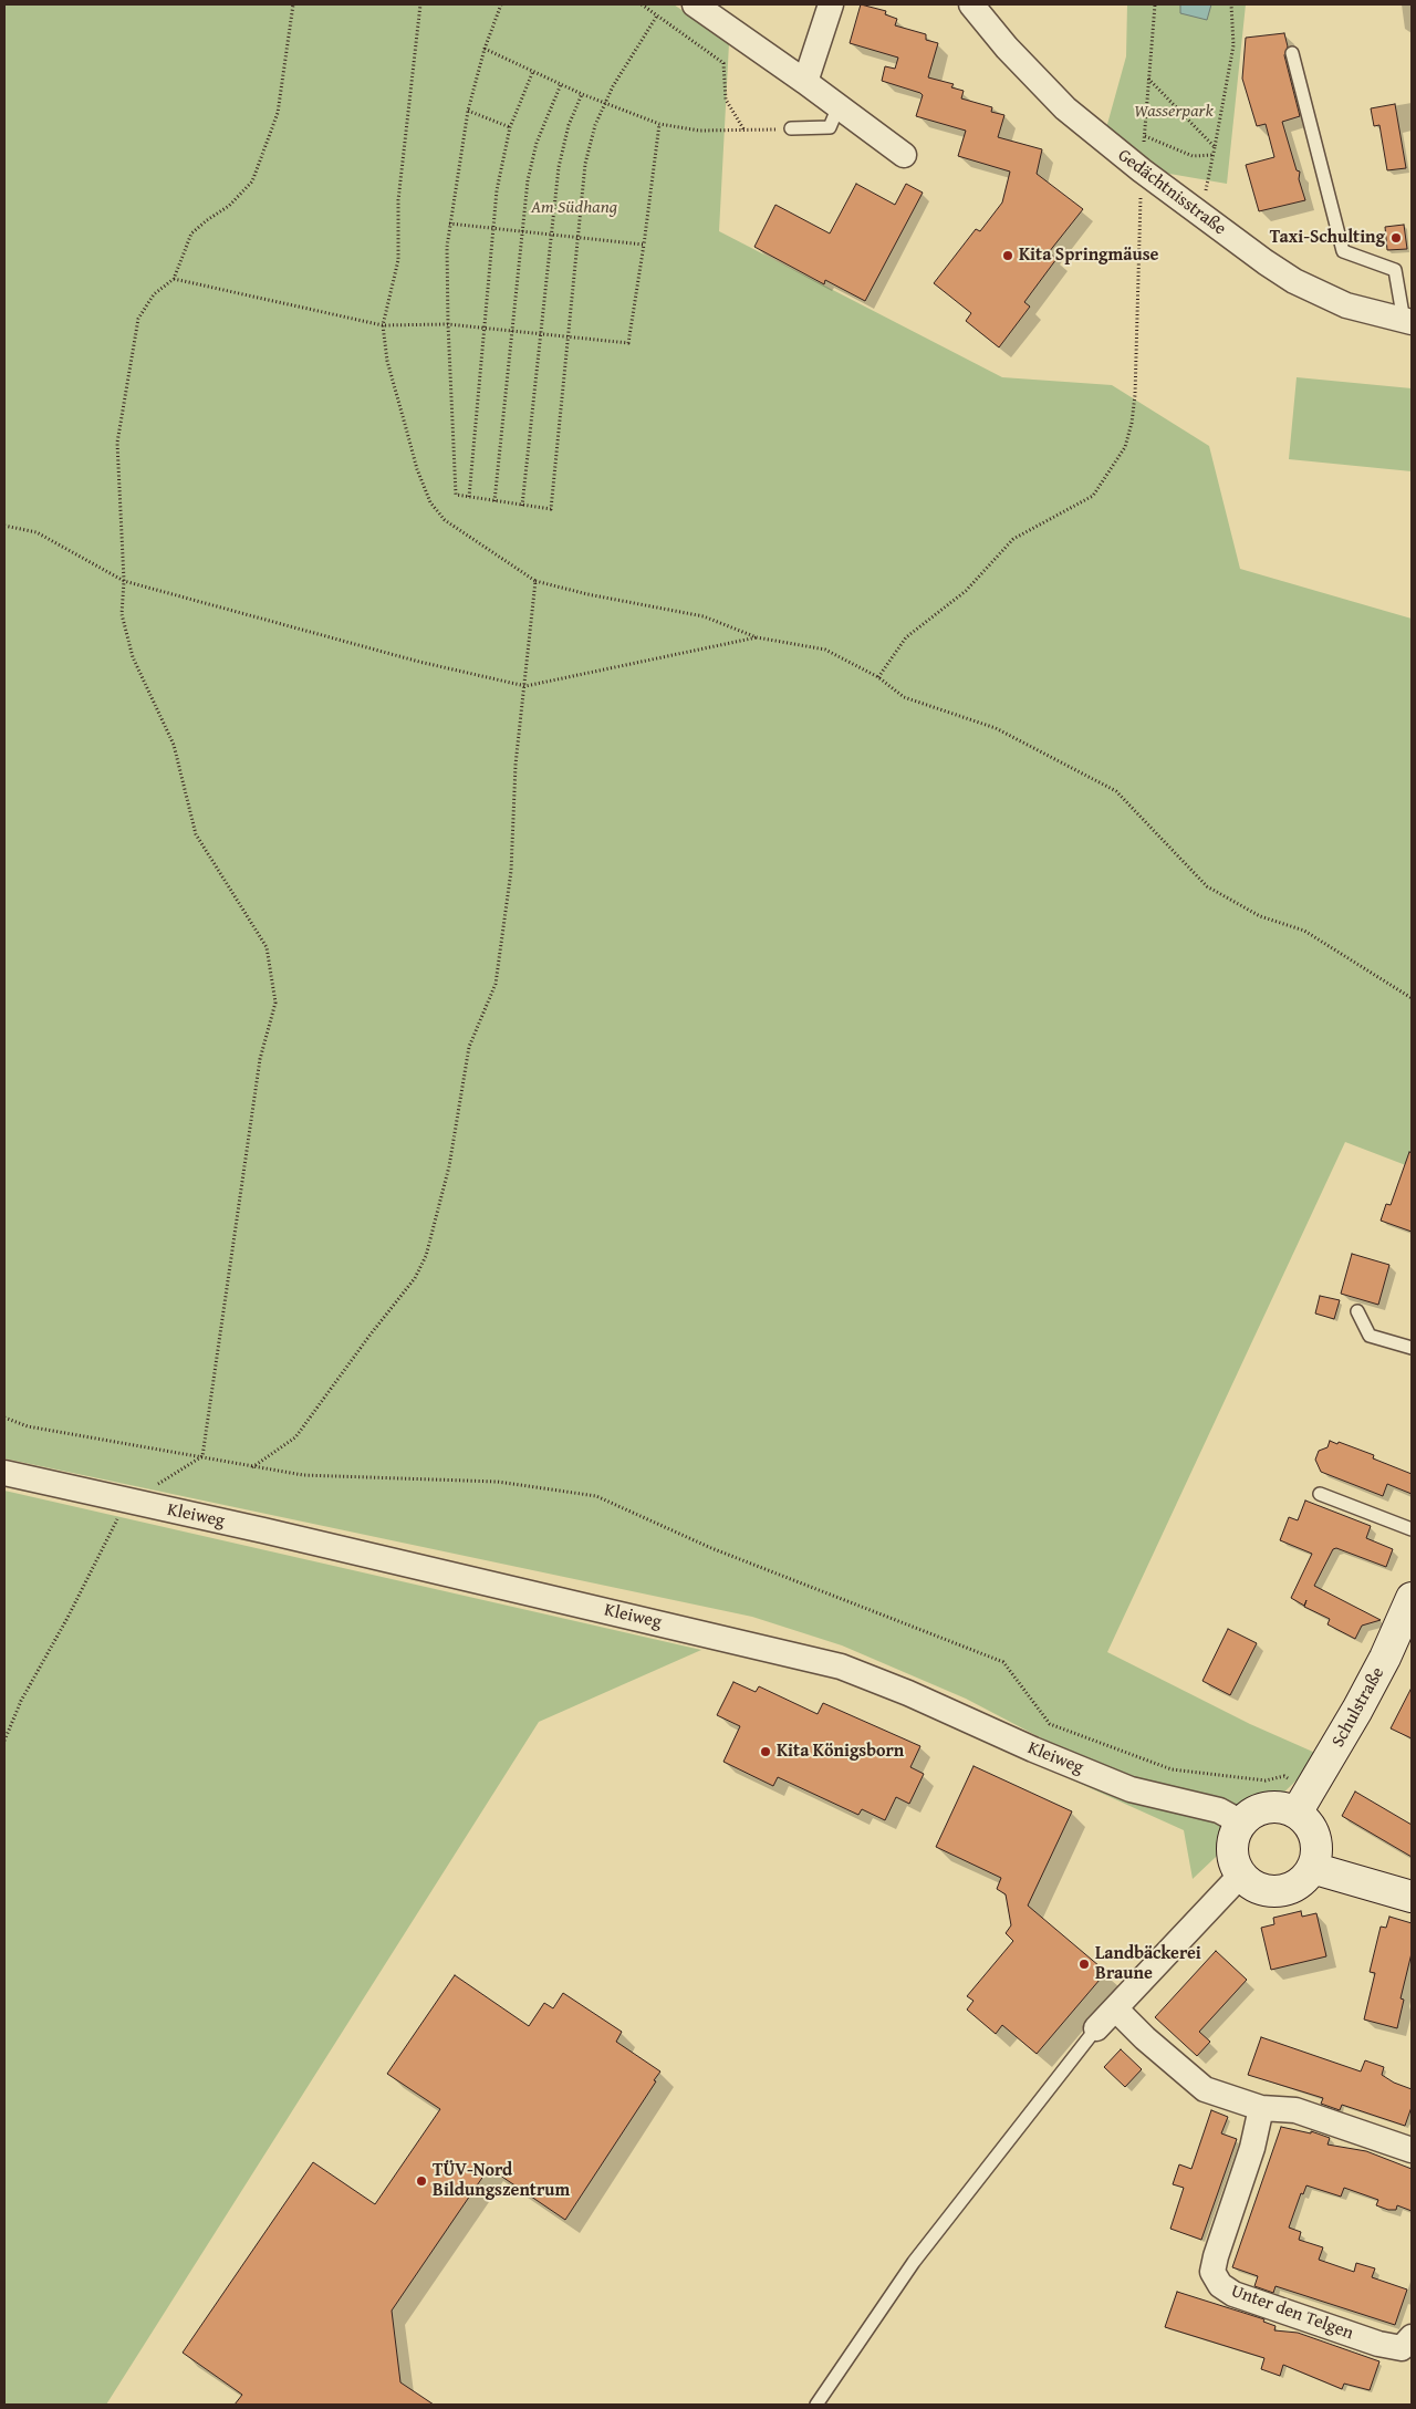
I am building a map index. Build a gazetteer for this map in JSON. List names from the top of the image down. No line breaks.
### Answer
{"streets":{"main road":["Schulstraße"],"street":["Gedächtnisstraße","Kleiweg","Unter den Telgen"]},"crossings":[["Kleiweg","Schulstraße"]],"parks":["Wasserpark","Am Südhang"],"places":["Taxi-Schulting","Kita Springmäuse","Kita Königsborn","Landbäckerei Braune","TÜV-Nord Bildungszentrum"]}
